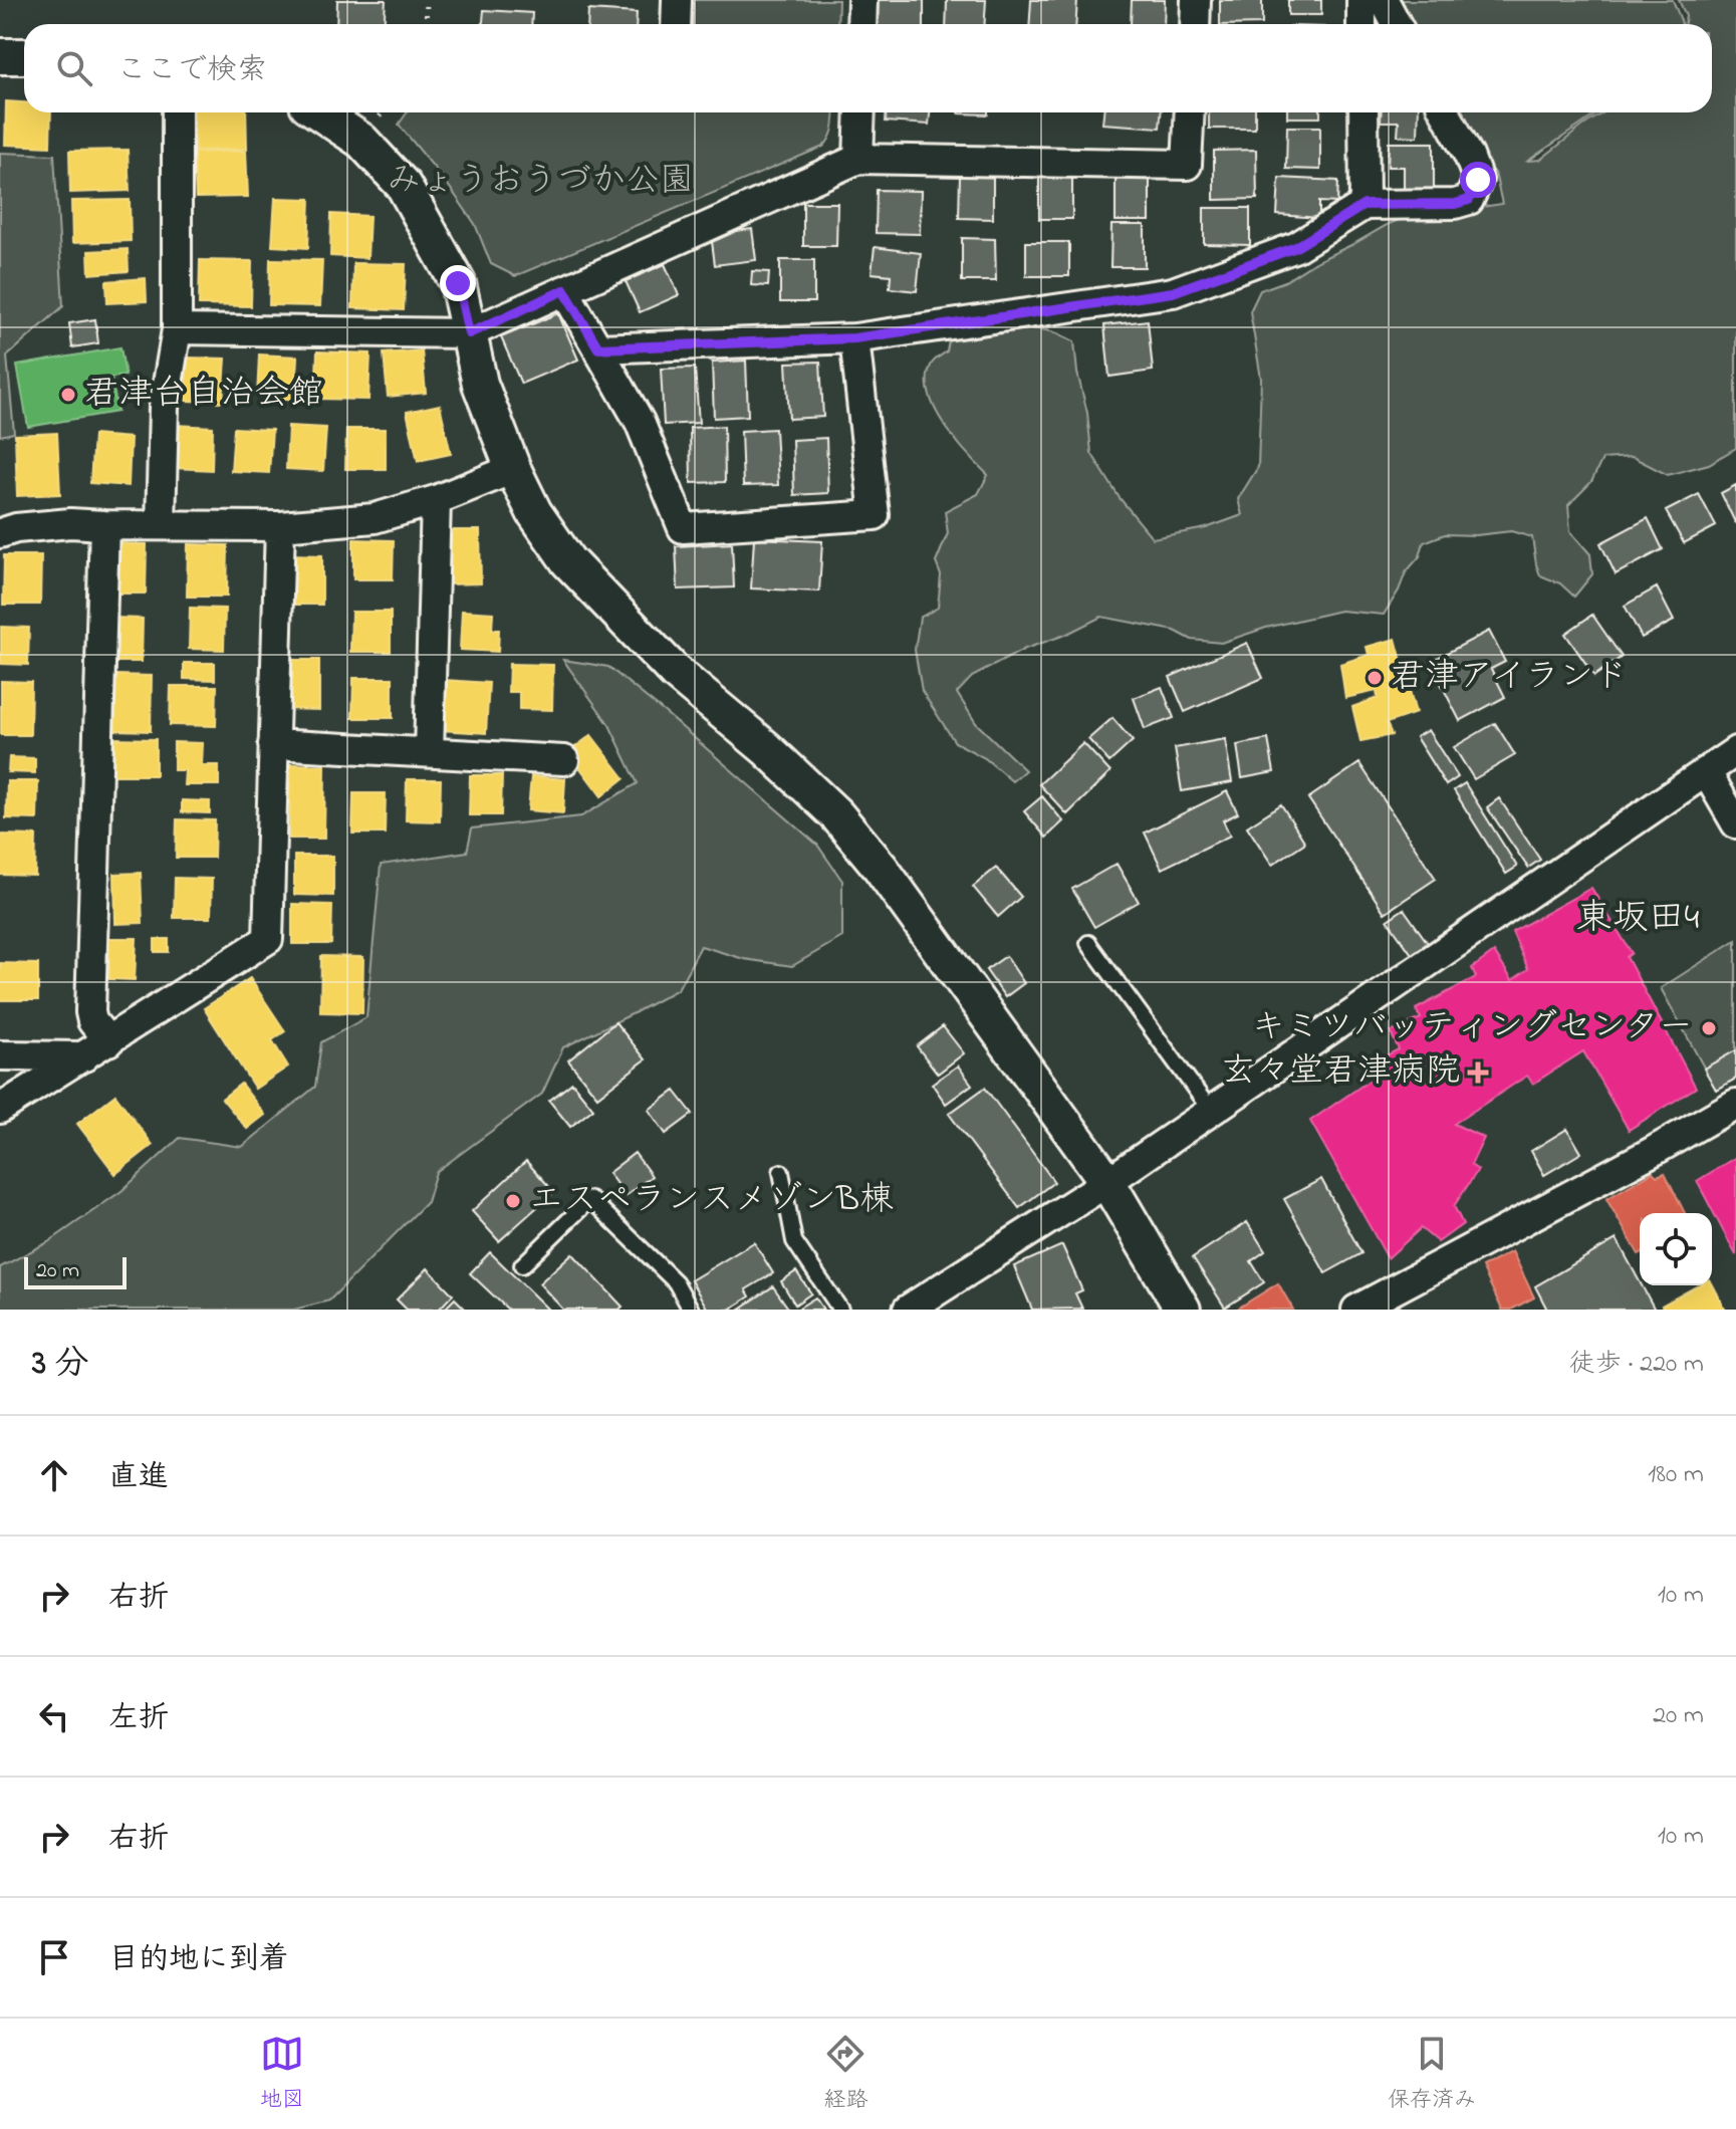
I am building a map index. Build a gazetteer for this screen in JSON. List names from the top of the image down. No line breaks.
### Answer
{"districts":["東坂田4"],"parks":["みょうおうづか公園"],"places":{"other":["君津台自治会館","君津アイランド","キミツバッティングセンター","エスペランスメゾンB棟"],"health":["玄々堂君津病院"]},"scale_bar":"20 m","page":{"search":"ここで検索","scale":"20 m","heading":["3 分","徒歩 · 220 m"],"list":[["直進","180 m"],["右折","10 m"],["左折","20 m"],["右折","10 m"],"目的地に到着"],"nav":["地図","経路","保存済み"]}}
